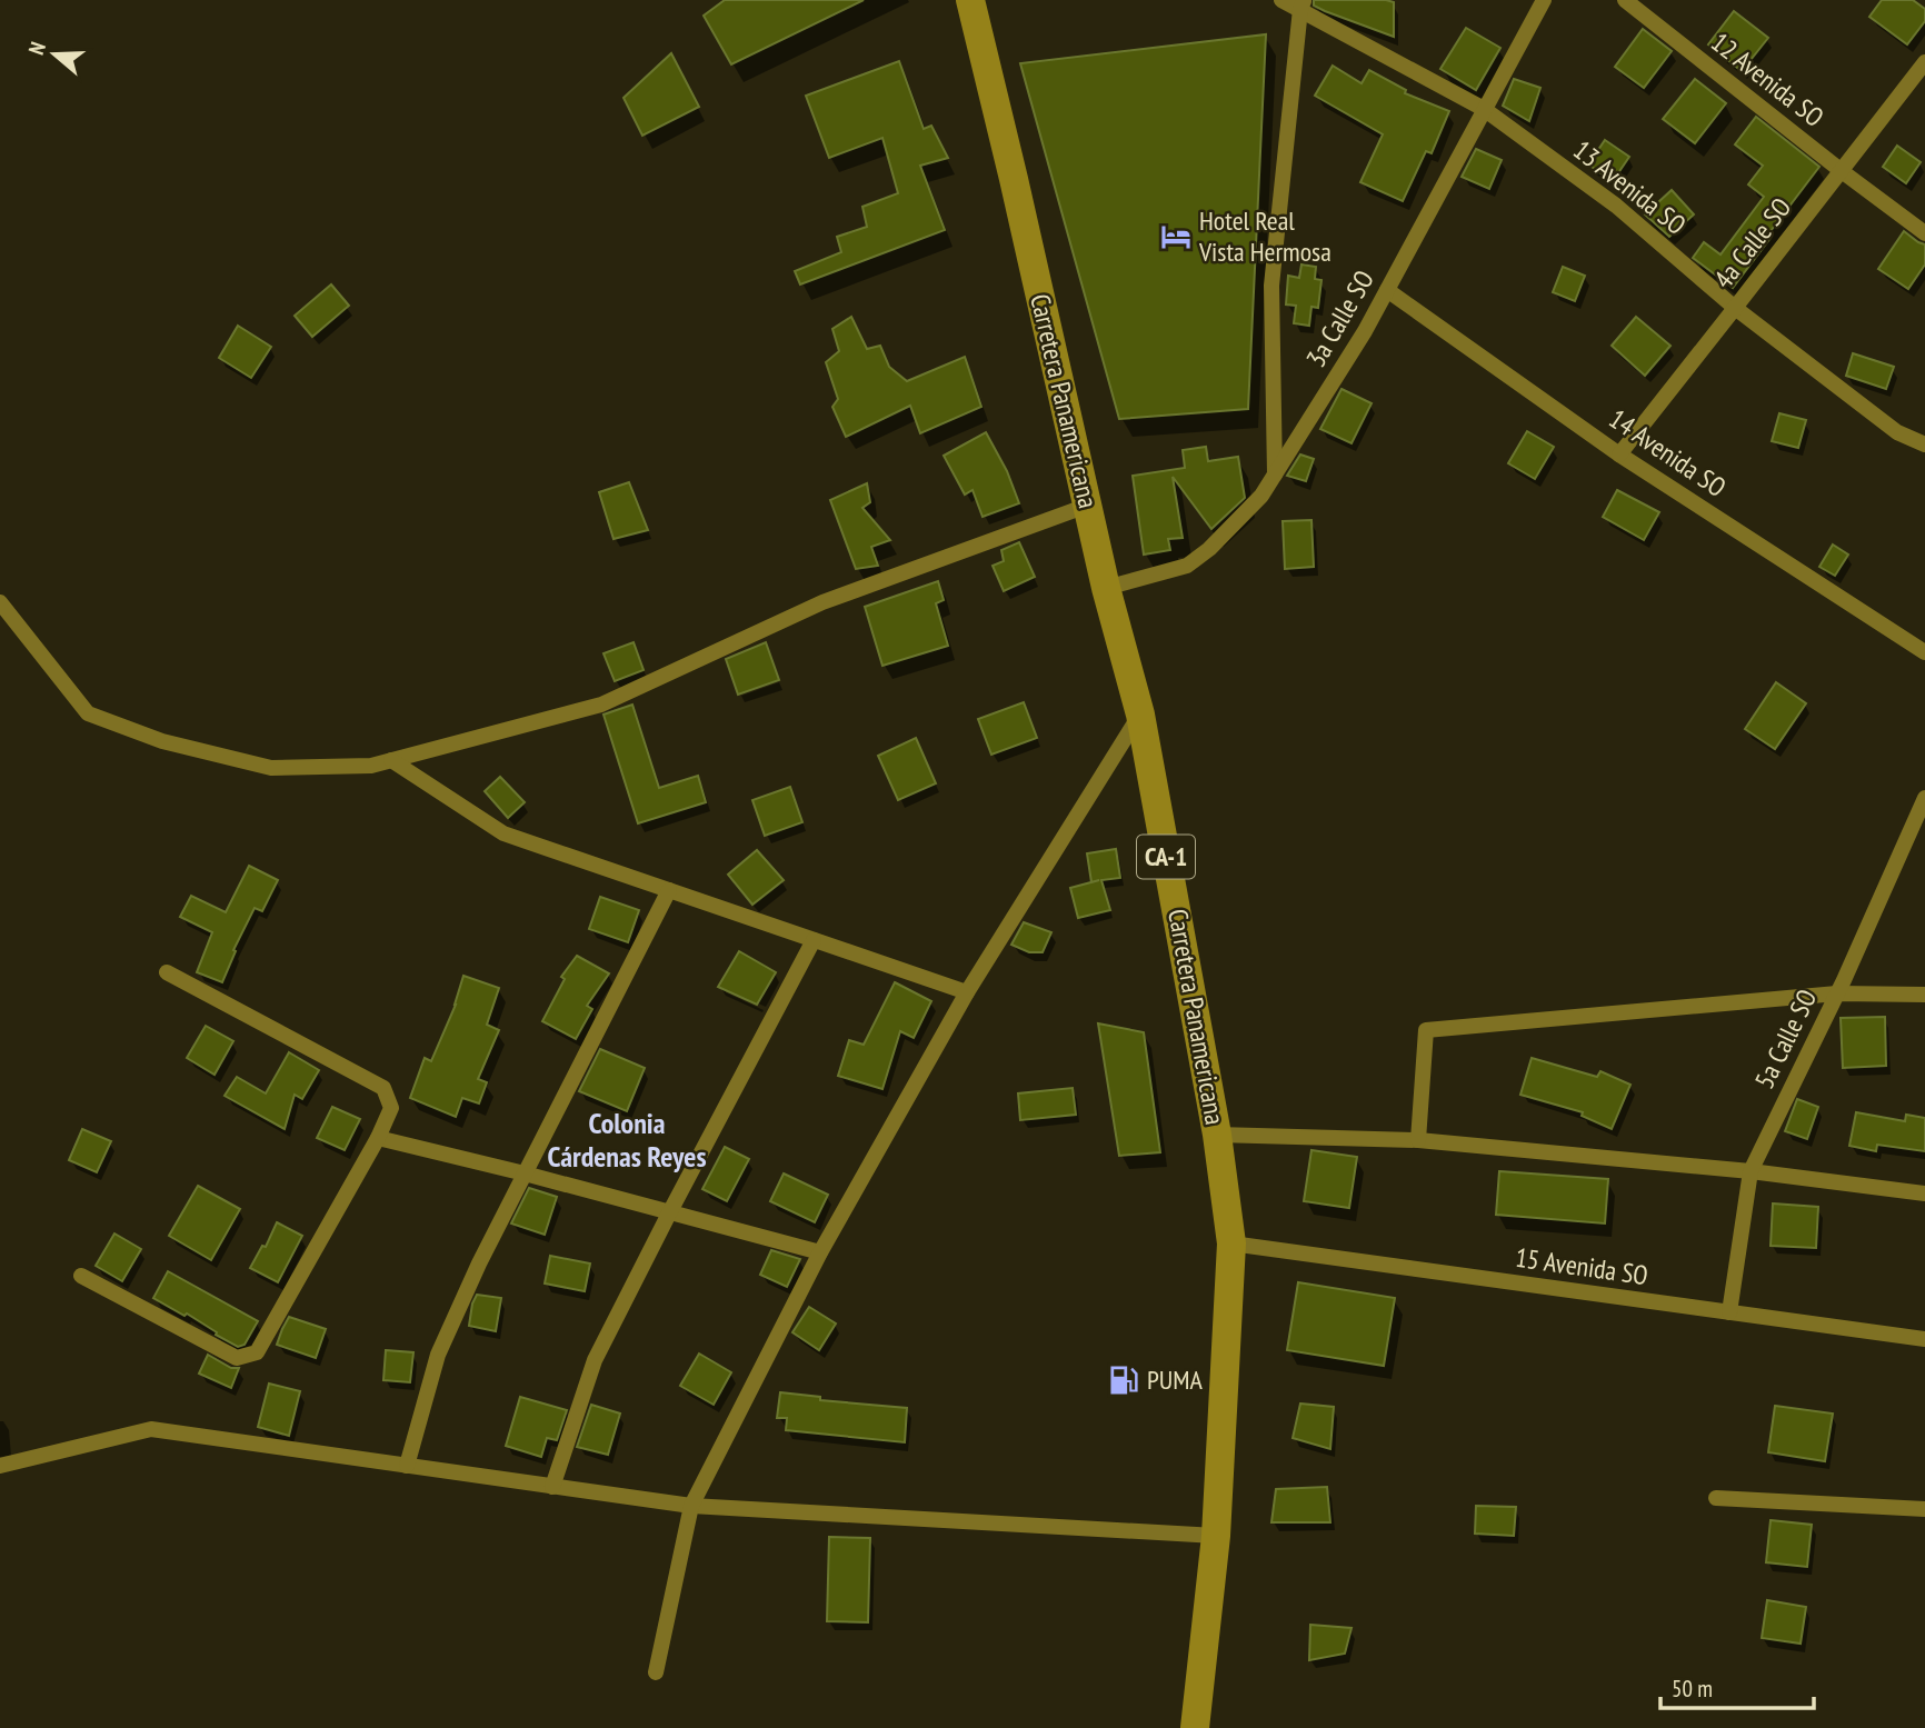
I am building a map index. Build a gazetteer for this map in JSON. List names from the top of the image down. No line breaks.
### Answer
{"streets":{"highway":["Carretera Panamericana","CA-1"],"street":["12 Avenida SO","13 Avenida SO","4a Calle SO","3a Calle SO","14 Avenida SO","5a Calle SO","15 Avenida SO"]},"crossings":[["12 Avenida SO","4a Calle SO"],["13 Avenida SO","4a Calle SO"],["13 Avenida SO","3a Calle SO"],["4a Calle SO","14 Avenida SO"],["3a Calle SO","Carretera Panamericana"],["3a Calle SO","14 Avenida SO"],["Carretera Panamericana","15 Avenida SO"],["5a Calle SO","15 Avenida SO"]],"districts":["Colonia Cárdenas Reyes"],"places":{"hotel":["Hotel Real Vista Hermosa"],"fuel station":["PUMA"]},"scale_bar":"50 m","north":"left"}
